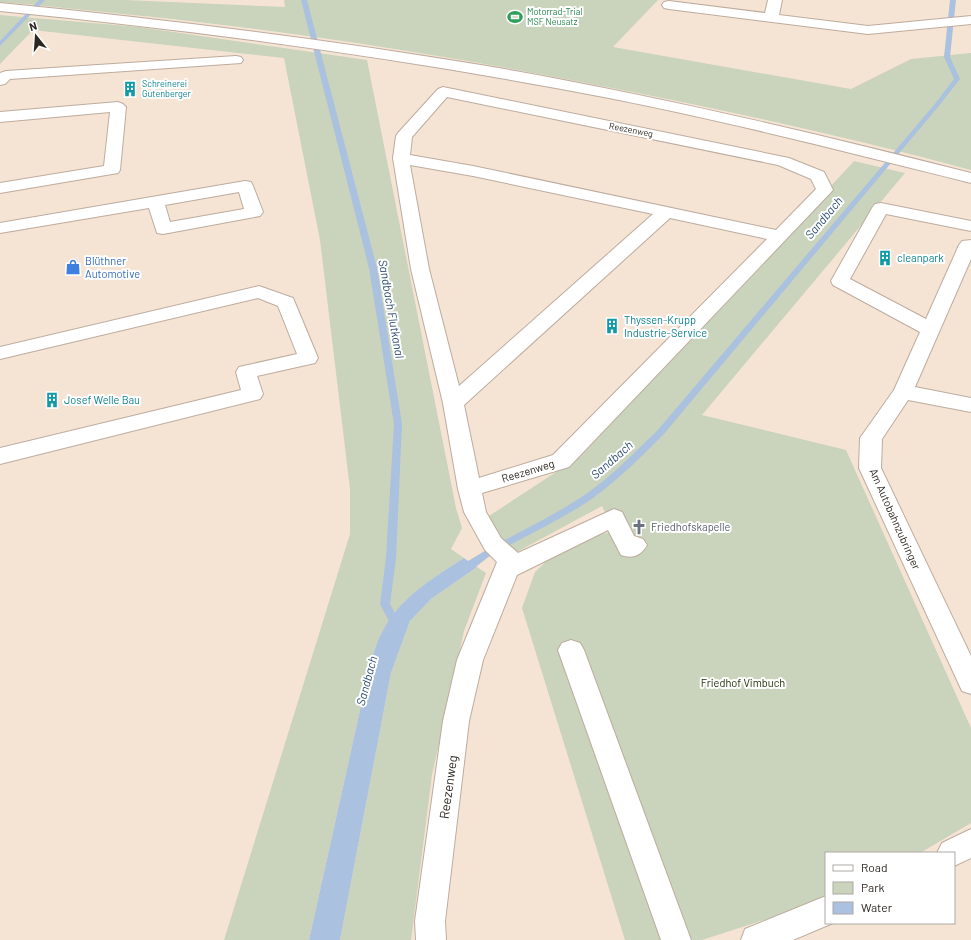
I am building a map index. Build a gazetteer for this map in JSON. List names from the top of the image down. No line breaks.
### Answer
{"streets":{"main road":["Reezenweg","Am Autobahnzubringer"]},"water":["Sandbach","Sandbach Flutkanal"],"parks":["Friedhof Vimbuch"],"places":{"sports":["Motorrad-Trial MSF Neusatz"],"building":["Schreinerei Gutenberger","cleanpark","Thyssen-Krupp Industrie-Service","Josef Welle Bau"],"shop":["Blüthner Automotive"],"church":["Friedhofskapelle"]},"legend":["Road","Park","Water"],"north":"top"}
